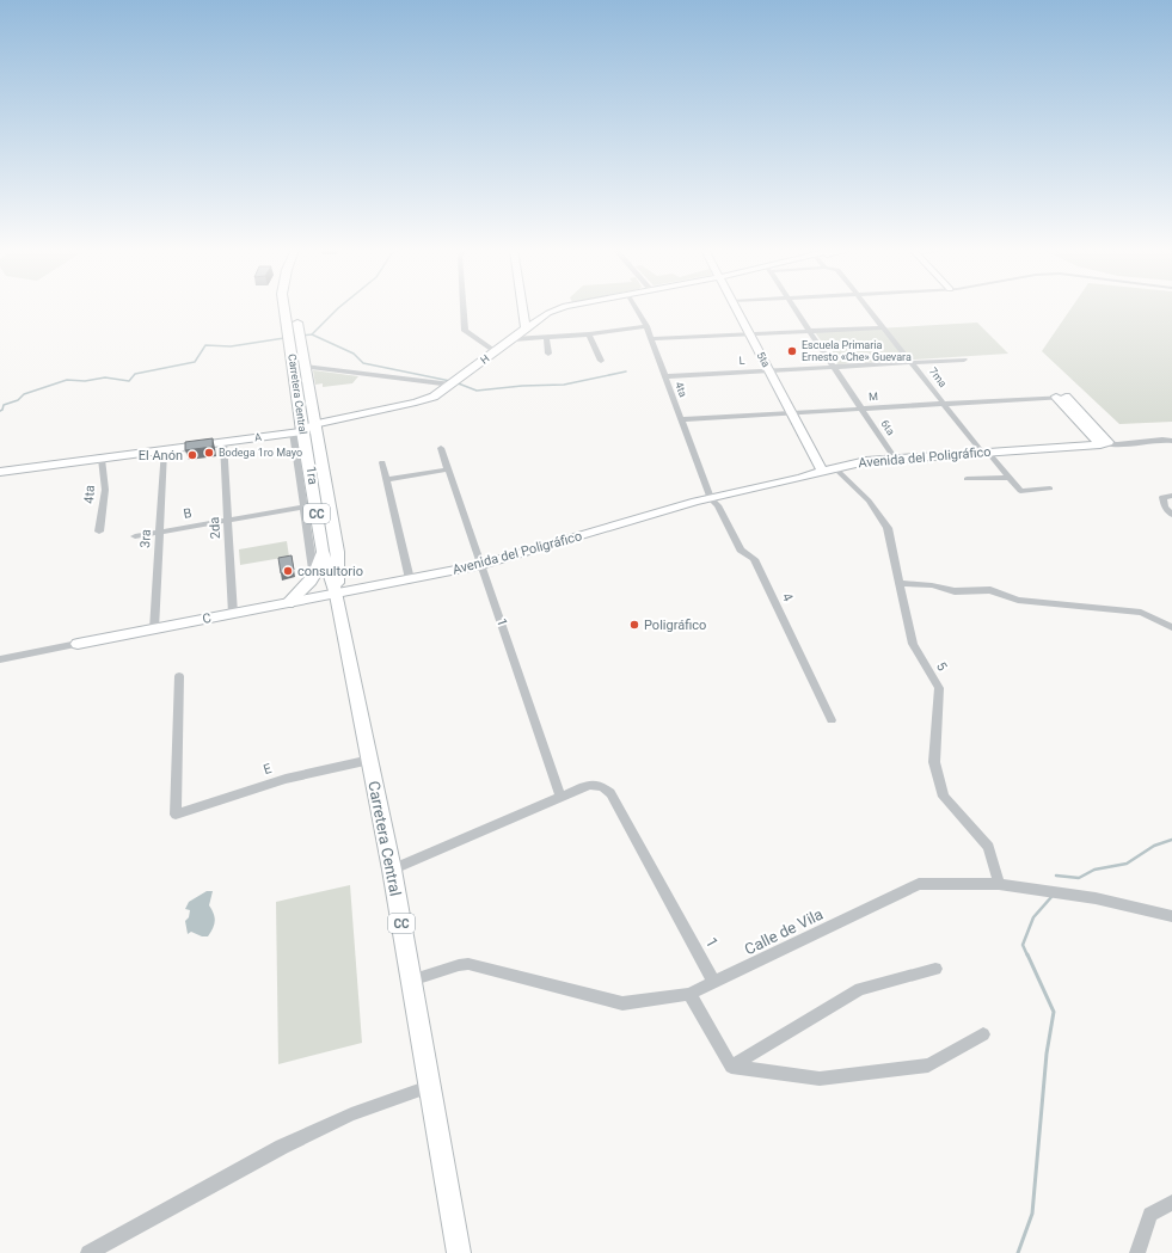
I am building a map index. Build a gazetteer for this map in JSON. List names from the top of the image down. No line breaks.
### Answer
{"streets":{"main road":["Carretera Central","CC"],"street":["H","5ta","L","7ma","4ta","M","6ta","A","Avenida del Poligráfico","1ra","B","2da","3ra","4","C","1","5","E","Calle de Vila"]},"crossings":[["H","Carretera Central"],["H","A"],["H","1ra"],["5ta","L"],["5ta","M"],["5ta","Avenida del Poligráfico"],["L","7ma"],["L","4ta"],["L","6ta"],["7ma","M"],["7ma","Avenida del Poligráfico"],["4ta","M"],["4ta","A"],["4ta","Avenida del Poligráfico"],["4ta","4"],["Carretera Central","A"],["Carretera Central","Avenida del Poligráfico"],["Carretera Central","1ra"],["Carretera Central","C"],["Carretera Central","E"],["Carretera Central","Calle de Vila"],["M","6ta"],["6ta","Avenida del Poligráfico"],["A","1ra"],["A","2da"],["A","3ra"],["Avenida del Poligráfico","4"],["Avenida del Poligráfico","C"],["Avenida del Poligráfico","1"],["Avenida del Poligráfico","5"],["1ra","B"],["B","2da"],["B","3ra"],["2da","C"],["3ra","C"],["1","Calle de Vila"],["5","Calle de Vila"]],"places":["Escuela Primaria Ernesto «Che» Guevara","Bodega 1ro Mayo","El Anón","consultorio","Poligráfico"]}
